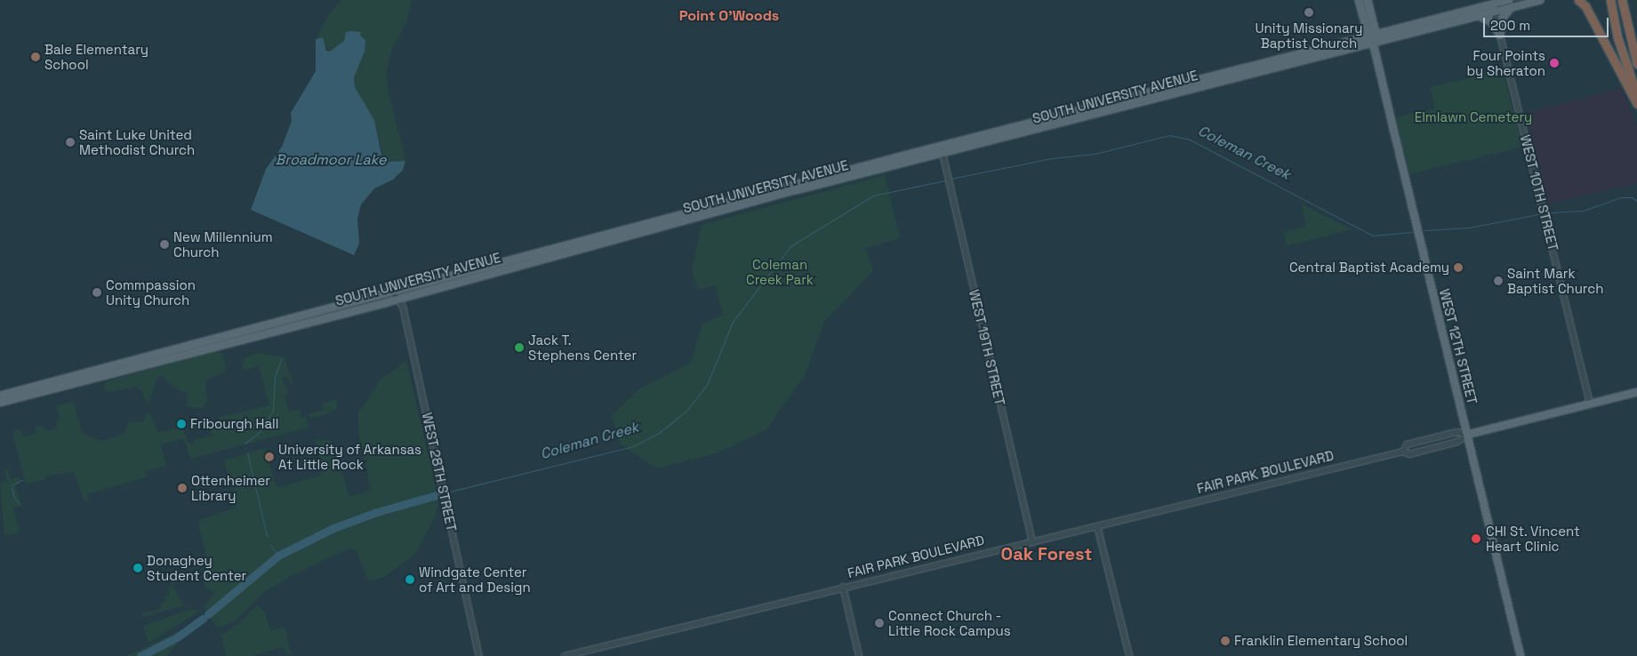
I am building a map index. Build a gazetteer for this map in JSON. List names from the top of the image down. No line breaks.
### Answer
{"streets":{"main road":["SOUTH UNIVERSITY AVENUE","WEST 12TH STREET","FAIR PARK BOULEVARD"],"street":["WEST 10TH STREET","WEST 19TH STREET","WEST 28TH STREET"]},"crossings":[["SOUTH UNIVERSITY AVENUE","WEST 10TH STREET"],["SOUTH UNIVERSITY AVENUE","WEST 12TH STREET"],["SOUTH UNIVERSITY AVENUE","WEST 19TH STREET"],["SOUTH UNIVERSITY AVENUE","WEST 28TH STREET"],["WEST 10TH STREET","FAIR PARK BOULEVARD"],["WEST 12TH STREET","FAIR PARK BOULEVARD"],["WEST 19TH STREET","FAIR PARK BOULEVARD"]],"districts":["Point O'Woods","Oak Forest"],"water":["Coleman Creek","Broadmoor Lake"],"parks":["Elmlawn Cemetery","Coleman Creek Park"],"places":["Unity Missionary Baptist Church","Bale Elementary School","Four Points by Sheraton","Saint Luke United Methodist Church","New Millennium Church","Central Baptist Academy","Saint Mark Baptist Church","Commpassion Unity Church","Jack T. Stephens Center","Fribourgh Hall","University of Arkansas At Little Rock","Ottenheimer Library","CHI St. Vincent Heart Clinic","Donaghey Student Center","Windgate Center of Art and Design","Connect Church - Little Rock Campus","Franklin Elementary School"],"scale_bar":"200 m"}
